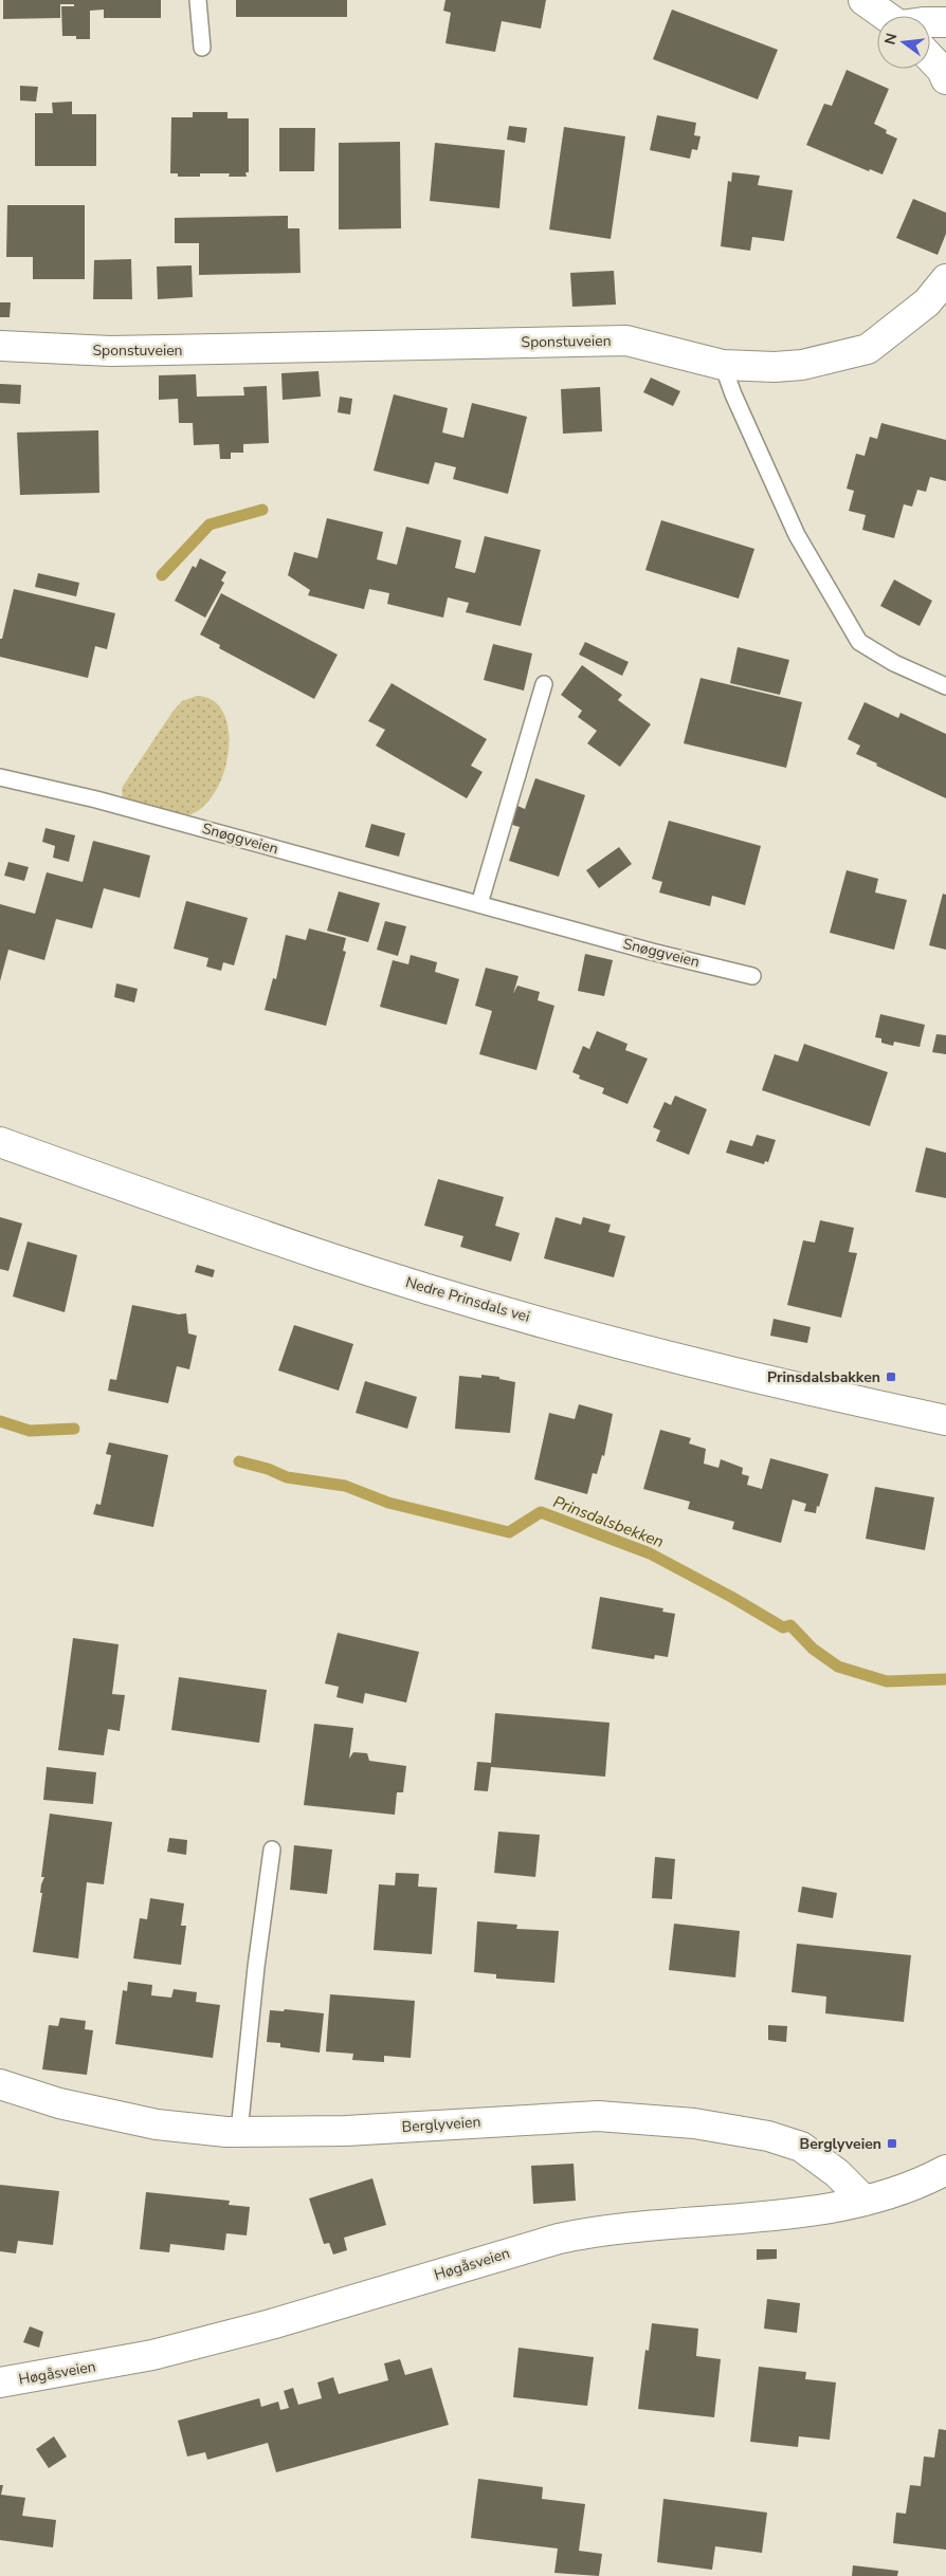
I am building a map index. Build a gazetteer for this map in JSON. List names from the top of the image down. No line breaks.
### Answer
{"streets":{"street":["Sponstuveien","Nedre Prinsdals vei","Berglyveien","Høgåsveien"],"lane":["Snøggveien"]},"crossings":[["Berglyveien","Høgåsveien"]],"water":["Prinsdalsbekken"],"places":{"transit":["Prinsdalsbakken","Berglyveien"]},"north":"left"}
